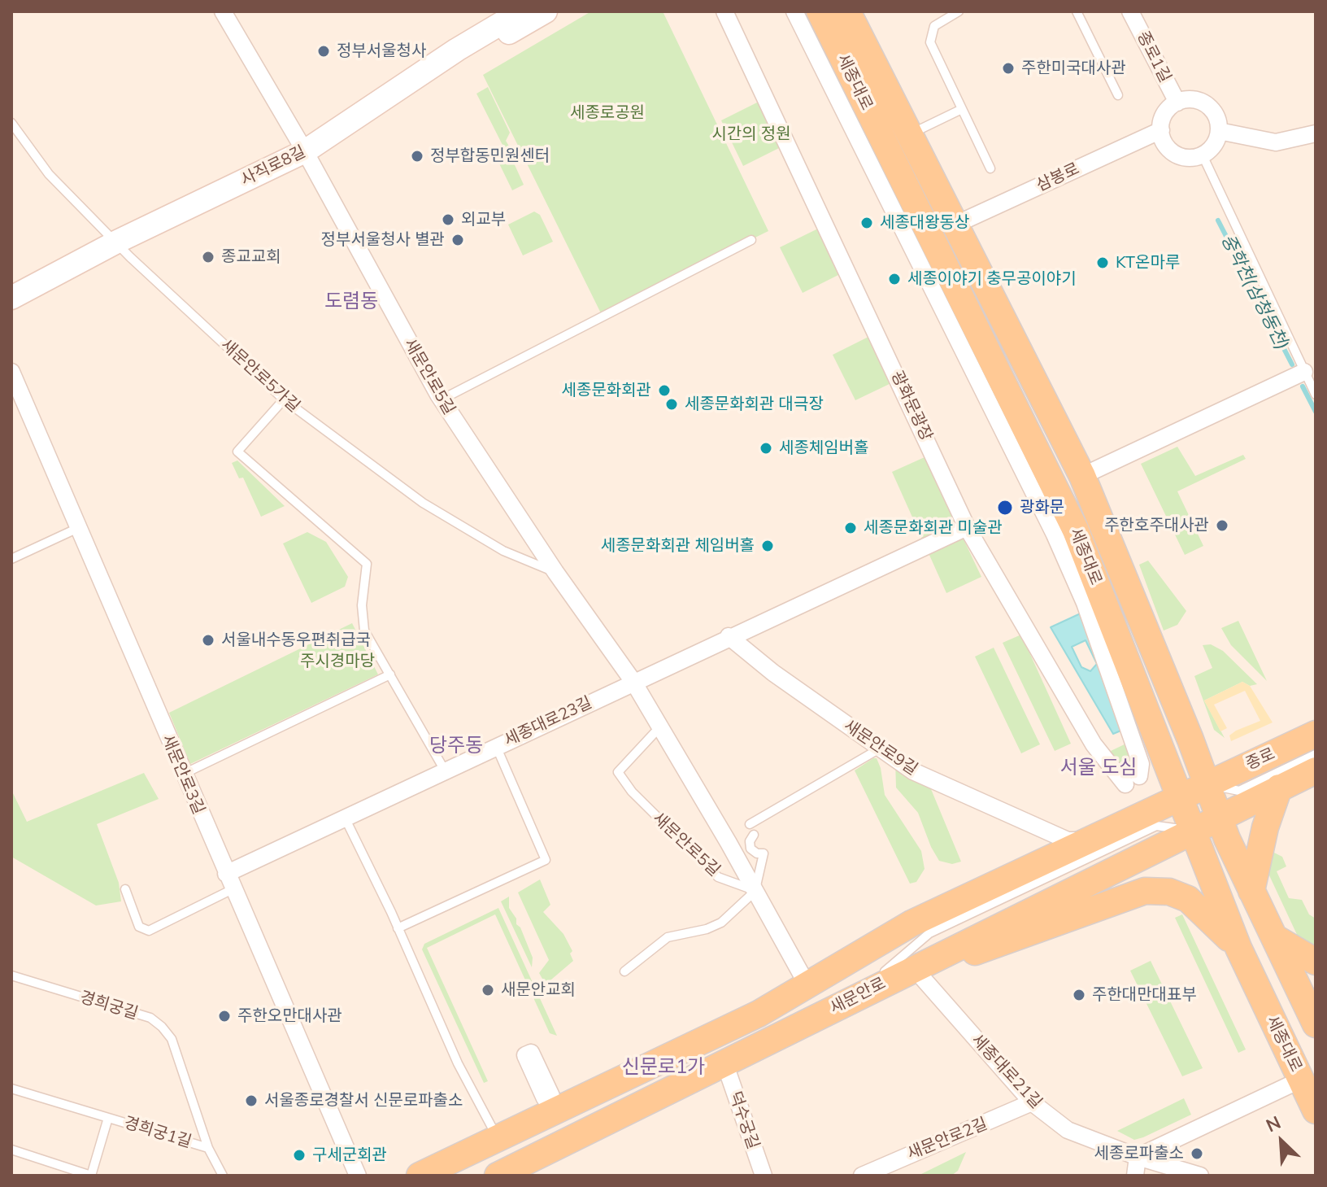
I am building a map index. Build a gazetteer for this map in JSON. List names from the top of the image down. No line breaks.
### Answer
{"streets":{"main road":["세종대로","종로","새문안로"],"street":["종로1길","사직로8길","삼봉로","새문안로5길","광화문광장","세종대로23길","새문안로9길","새문안로3길","세종대로21길","덕수궁길","새문안로2길"],"lane":["새문안로5가길","경희궁길","경희궁1길"]},"crossings":[["종로1길","삼봉로"],["세종대로","삼봉로"],["세종대로","종로"],["세종대로","새문안로"],["세종대로","세종대로21길"],["사직로8길","새문안로5가길"],["사직로8길","새문안로5길"],["새문안로5가길","새문안로5길"],["새문안로5길","세종대로23길"],["새문안로5길","새문안로"],["광화문광장","세종대로23길"],["세종대로23길","새문안로9길"],["세종대로23길","새문안로3길"],["새문안로9길","새문안로"],["종로","새문안로"],["새문안로","세종대로21길"],["새문안로","덕수궁길"],["경희궁길","경희궁1길"],["세종대로21길","새문안로2길"]],"districts":["도렴동","당주동","서울 도심","신문로1가"],"water":["중학천(삼청동천)"],"parks":["세종로공원","시간의 정원","주시경마당"],"places":["정부서울청사","주한미국대사관","정부합동민원센터","외교부","세종대왕동상","정부서울청사 별관","종교교회","KT온마루","세종이야기 충무공이야기","세종문화회관","세종문화회관 대극장","세종체임버홀","광화문","주한호주대사관","세종문화회관 미술관","세종문화회관 체임버홀","서울내수동우편취급국","새문안교회","주한대만대표부","주한오만대사관","서울종로경찰서 신문로파출소","세종로파출소","구세군회관"],"north":"top left"}
